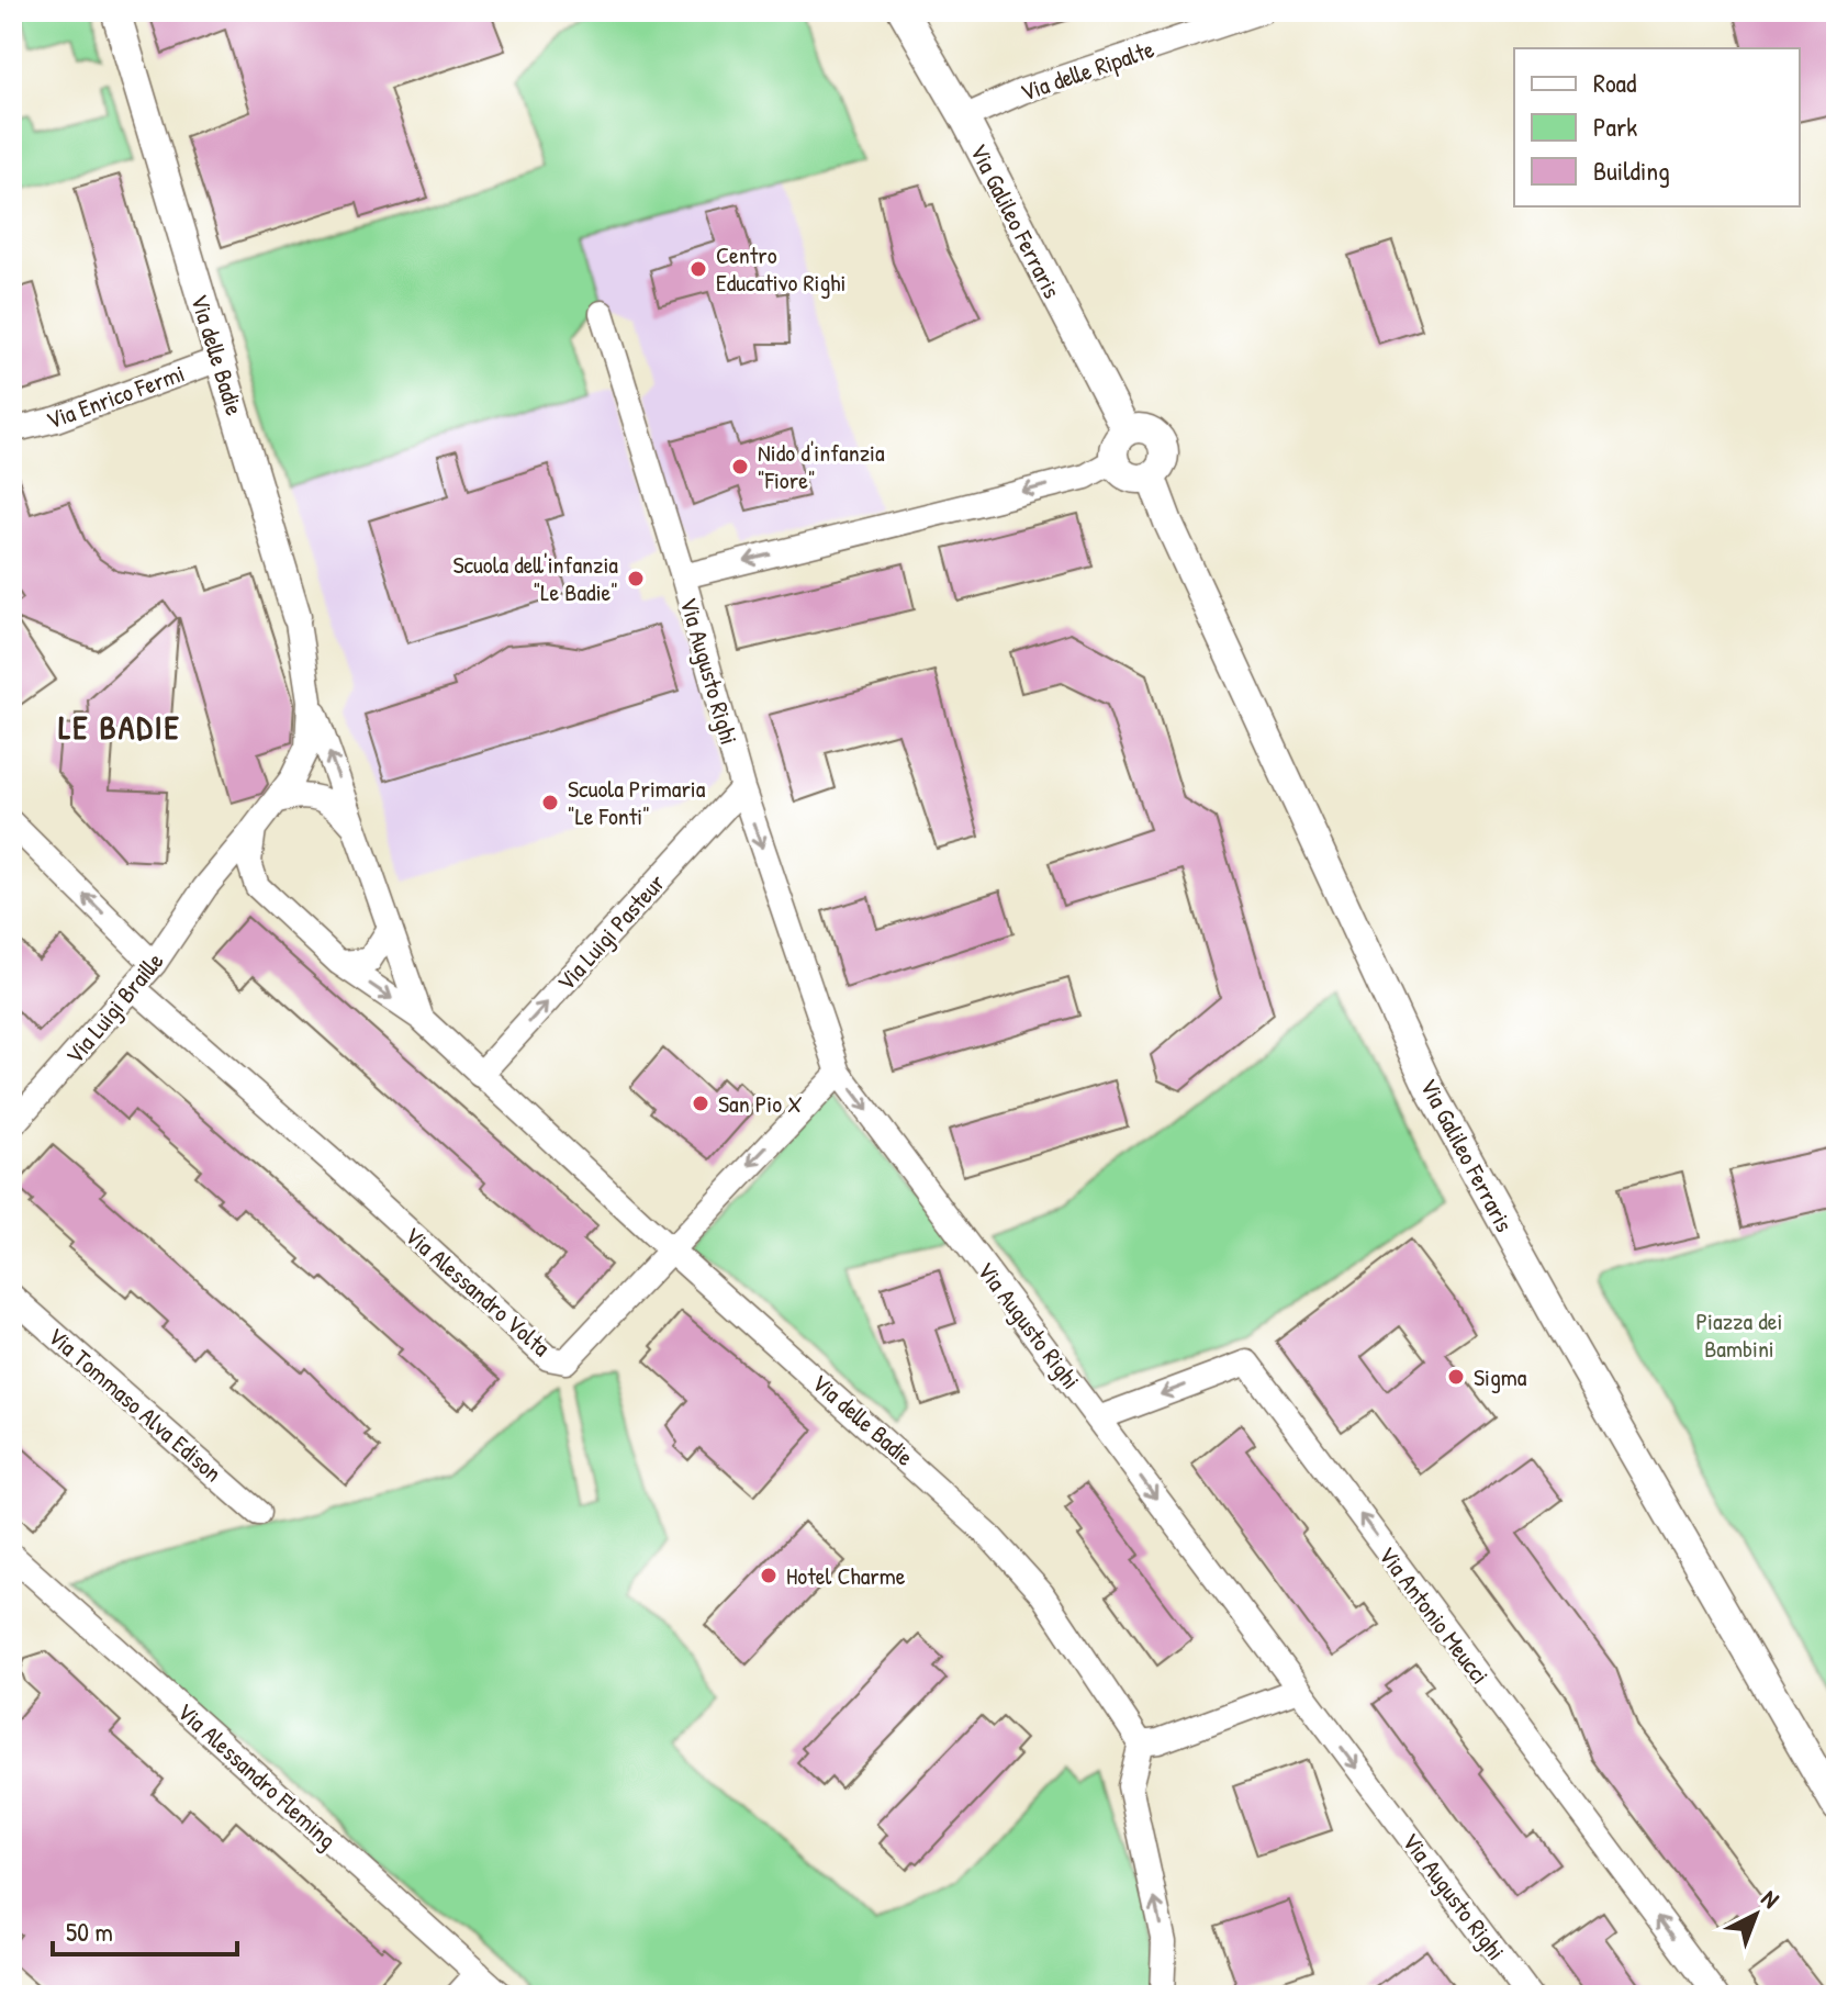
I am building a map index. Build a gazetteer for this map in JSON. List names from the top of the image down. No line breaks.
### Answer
{"streets":{"street":["Via delle Ripalte","Via Galileo Ferraris","Via delle Badie","Via Enrico Fermi","Via Augusto Righi","Via Luigi Pasteur","Via Luigi Braille","Via Alessandro Volta","Via Tommaso Alva Edison","Via Antonio Meucci","Via Alessandro Fleming"]},"crossings":[["Via delle Ripalte","Via Galileo Ferraris"],["Via Galileo Ferraris","Via Augusto Righi"],["Via delle Badie","Via Enrico Fermi"],["Via delle Badie","Via Luigi Pasteur"],["Via delle Badie","Via Luigi Braille"],["Via delle Badie","Via Alessandro Volta"],["Via Augusto Righi","Via Luigi Pasteur"],["Via Augusto Righi","Via Alessandro Volta"],["Via Augusto Righi","Via Antonio Meucci"],["Via Luigi Braille","Via Alessandro Volta"]],"one_way":["Via Luigi Pasteur","Via Antonio Meucci"],"districts":["LE BADIE"],"parks":["Piazza dei Bambini"],"places":["Centro Educativo Righi","Nido d'infanzia \"Fiore\"","Scuola dell'infanzia \"Le Badie\"","Scuola Primaria \"Le Fonti\"","San Pio X","Sigma","Hotel Charme"],"legend":["Road","Park","Building"],"scale_bar":"50 m","north":"top right"}
